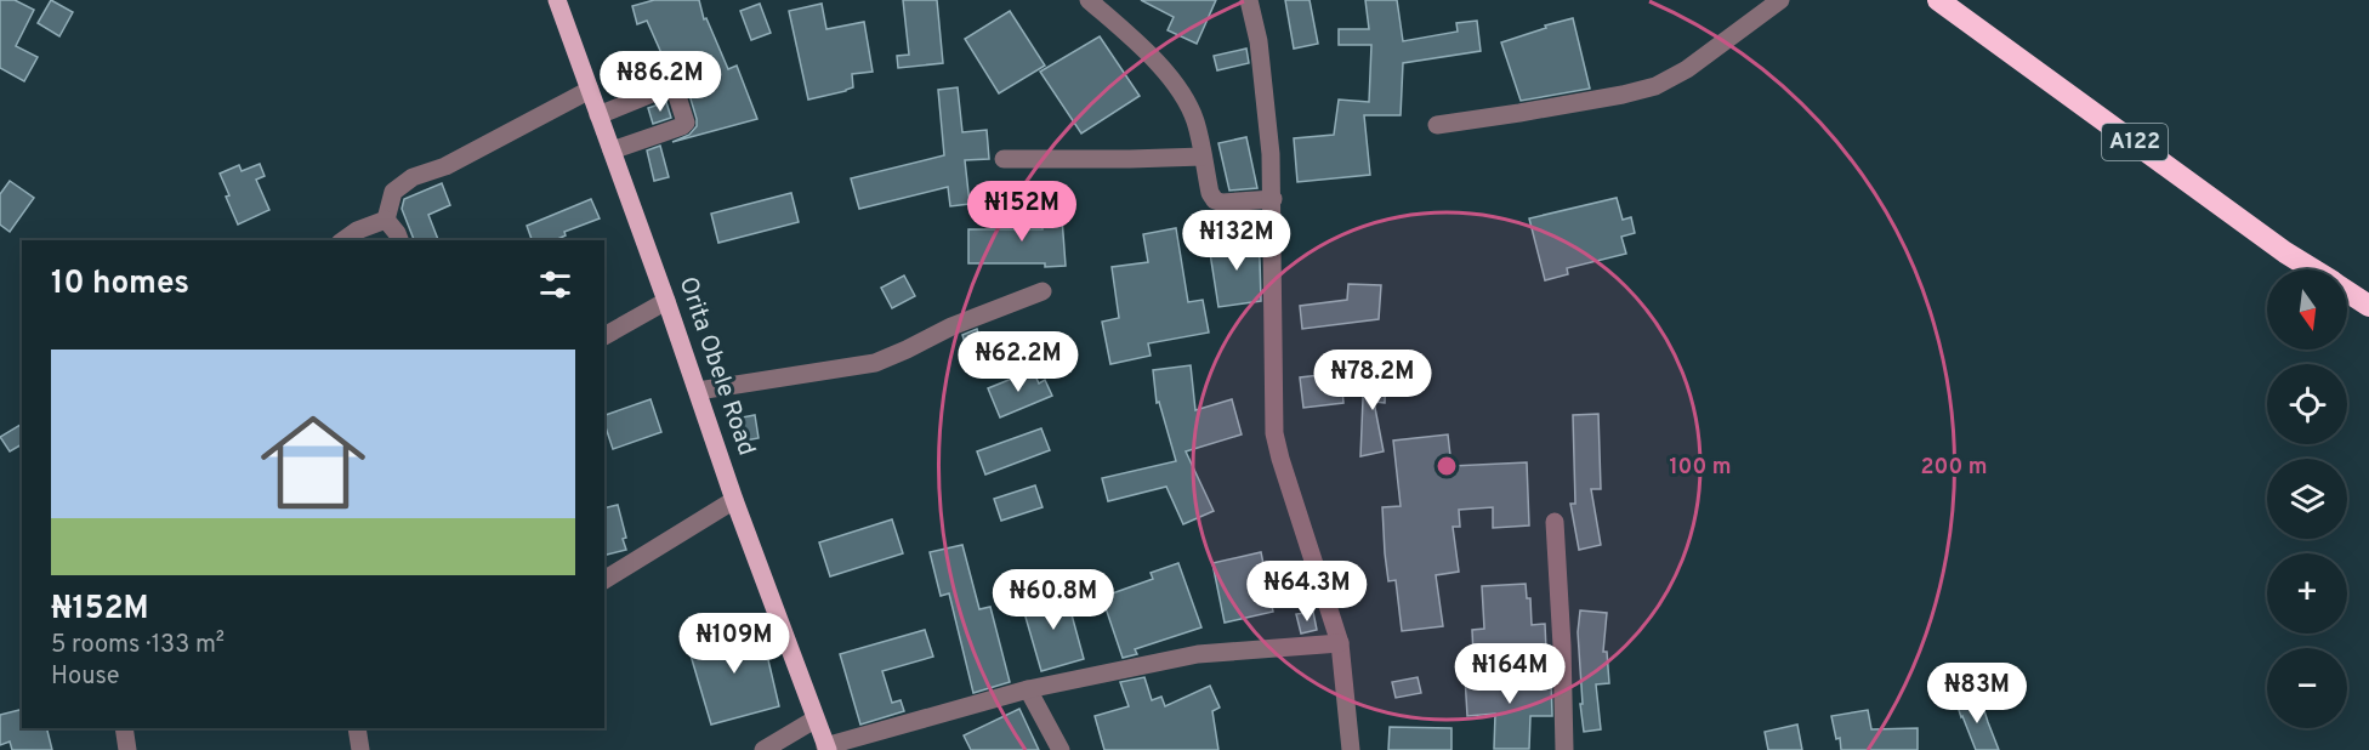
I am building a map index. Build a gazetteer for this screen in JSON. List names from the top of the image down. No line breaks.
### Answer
{"streets":{"highway":["A122"],"main road":["Orita Obele Road"]},"north":"bottom","page":{"price":["₦86.2M","₦152M","₦132M","₦62.2M","₦78.2M","₦64.3M","₦60.8M","₦109M","₦164M","₦83M"],"heading":"10 homes","map_buttons":["+","−"],"list":[{"name":"₦152M","note":"5 rooms · 133 m² · House"}]},"rings":["100 m","200 m"]}
